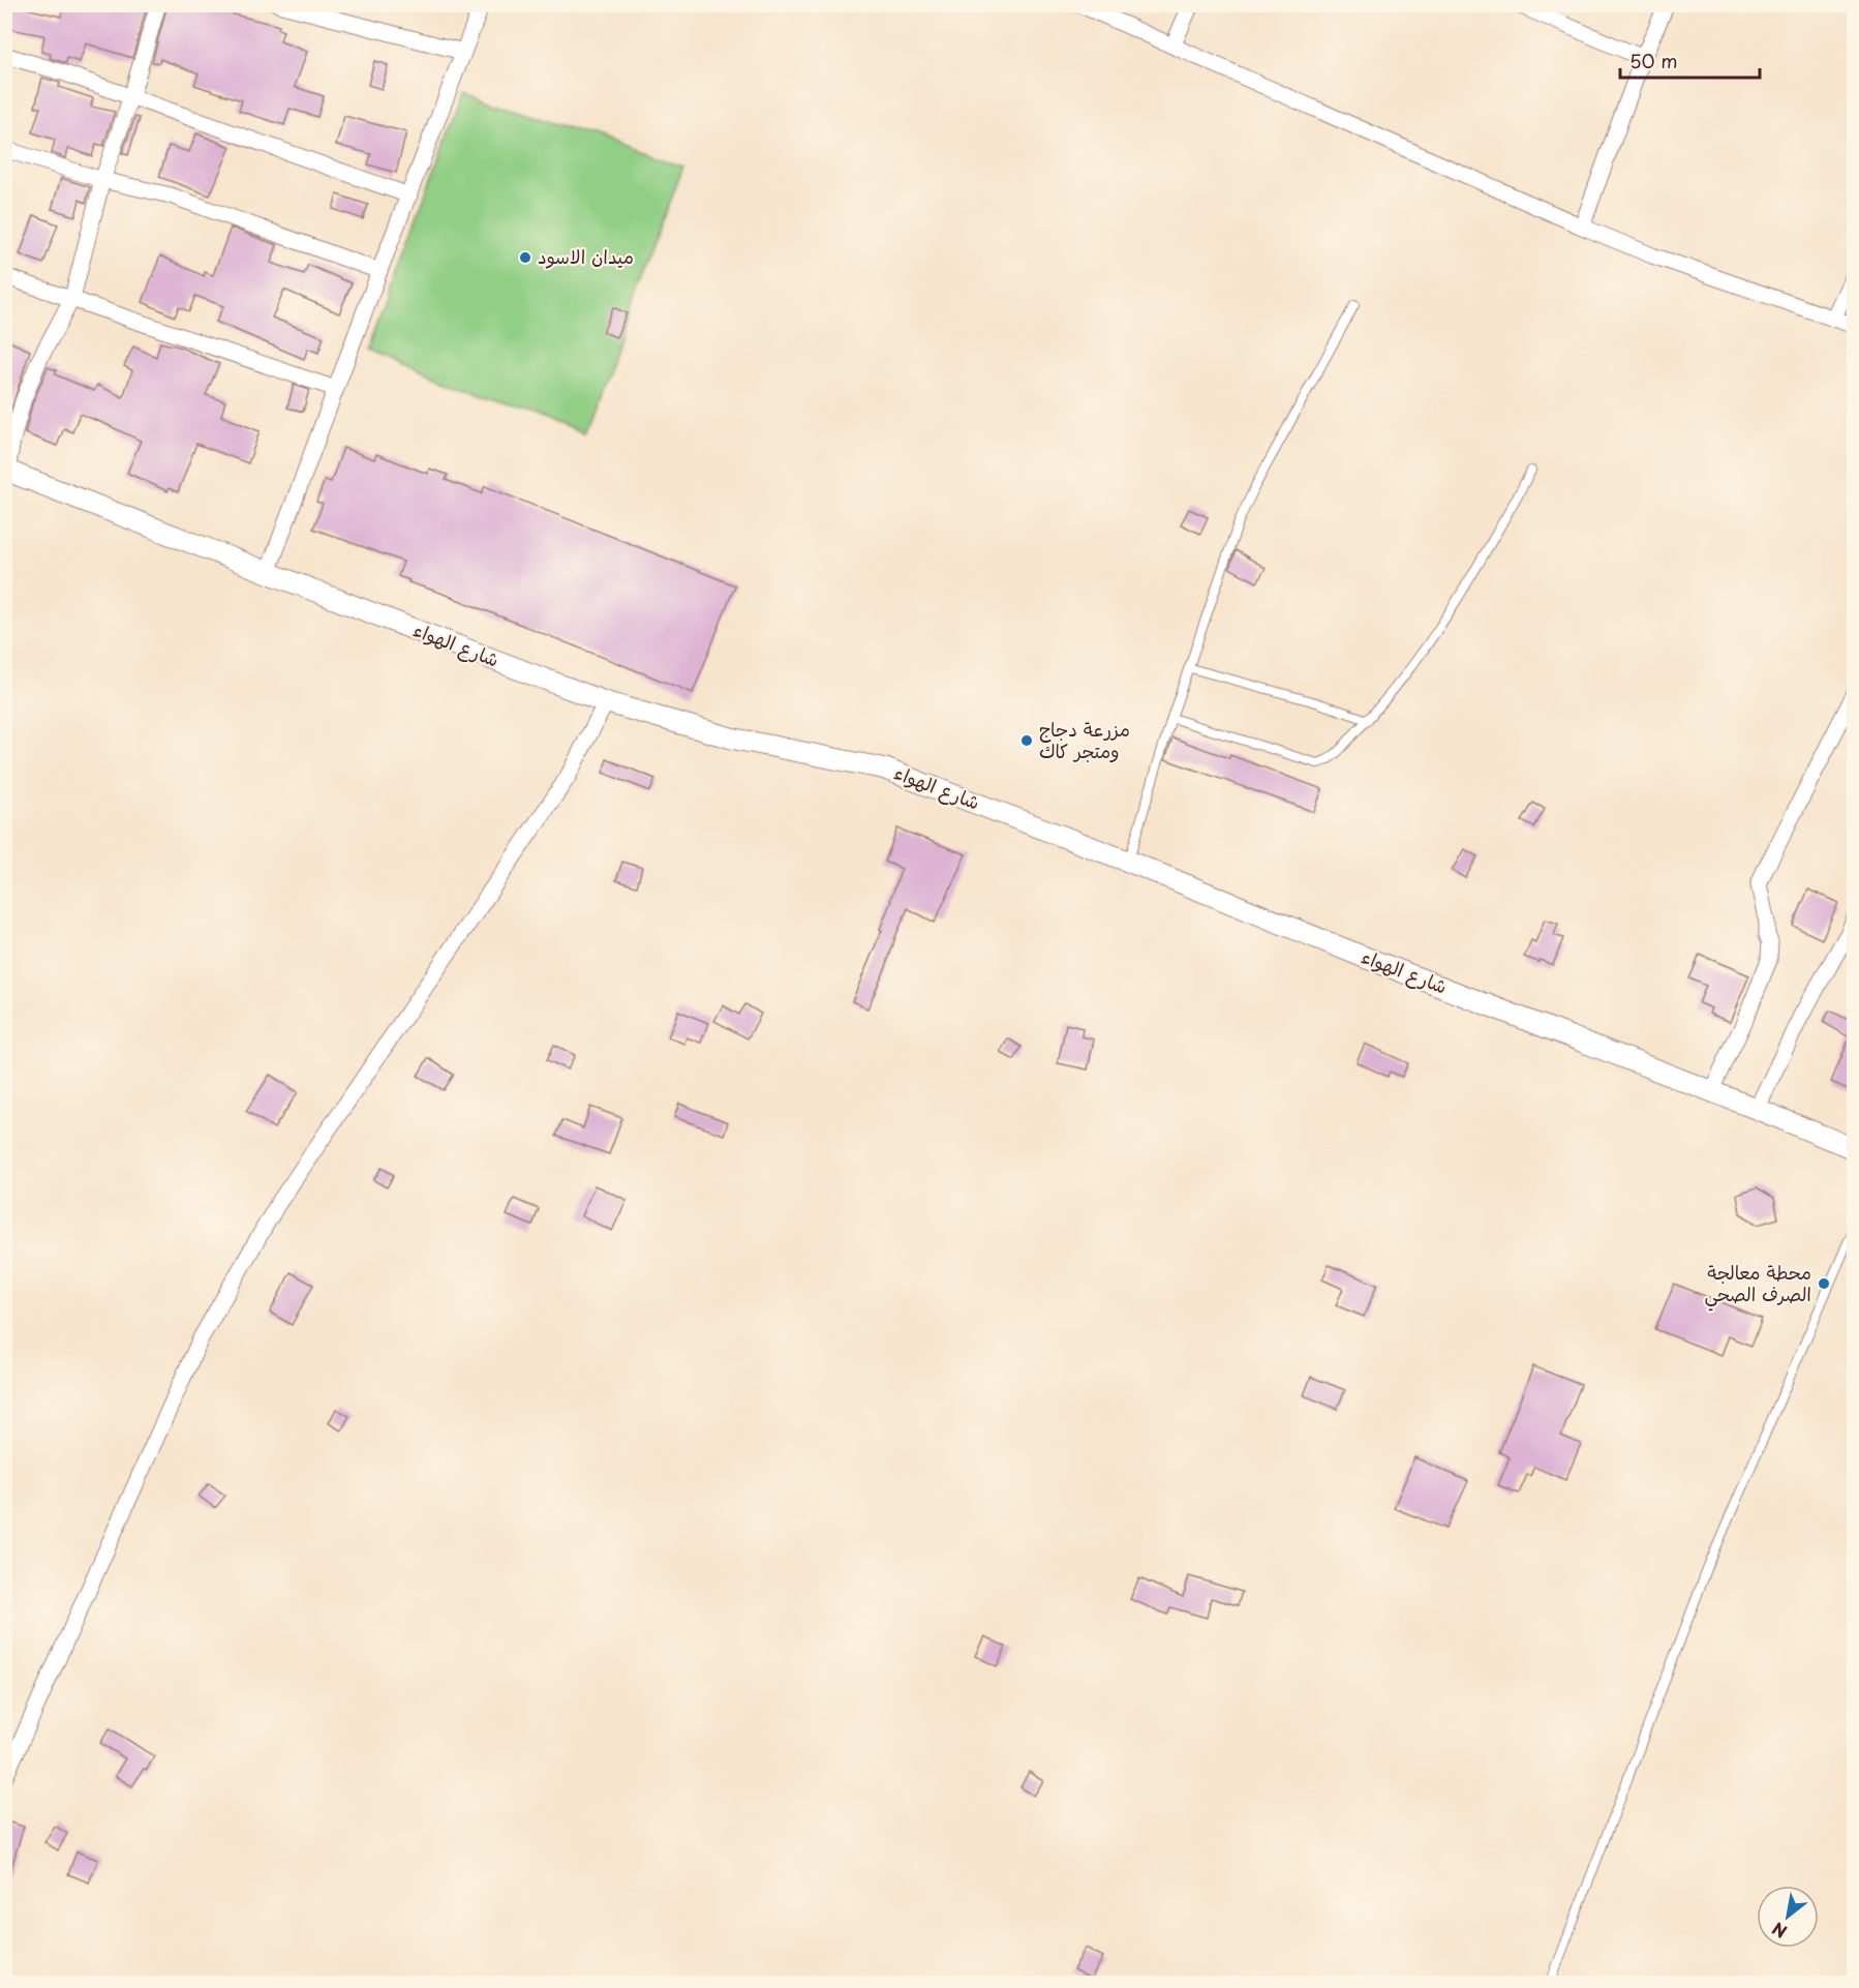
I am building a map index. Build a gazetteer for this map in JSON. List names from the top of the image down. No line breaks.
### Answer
{"streets":{"street":["شارع الهواء"]},"places":["ميدان الاسود","مزرعة دجاج ومتجر كاك","محطة معالجة الصرف الصحي"],"scale_bar":"50 m","north":"bottom left"}
